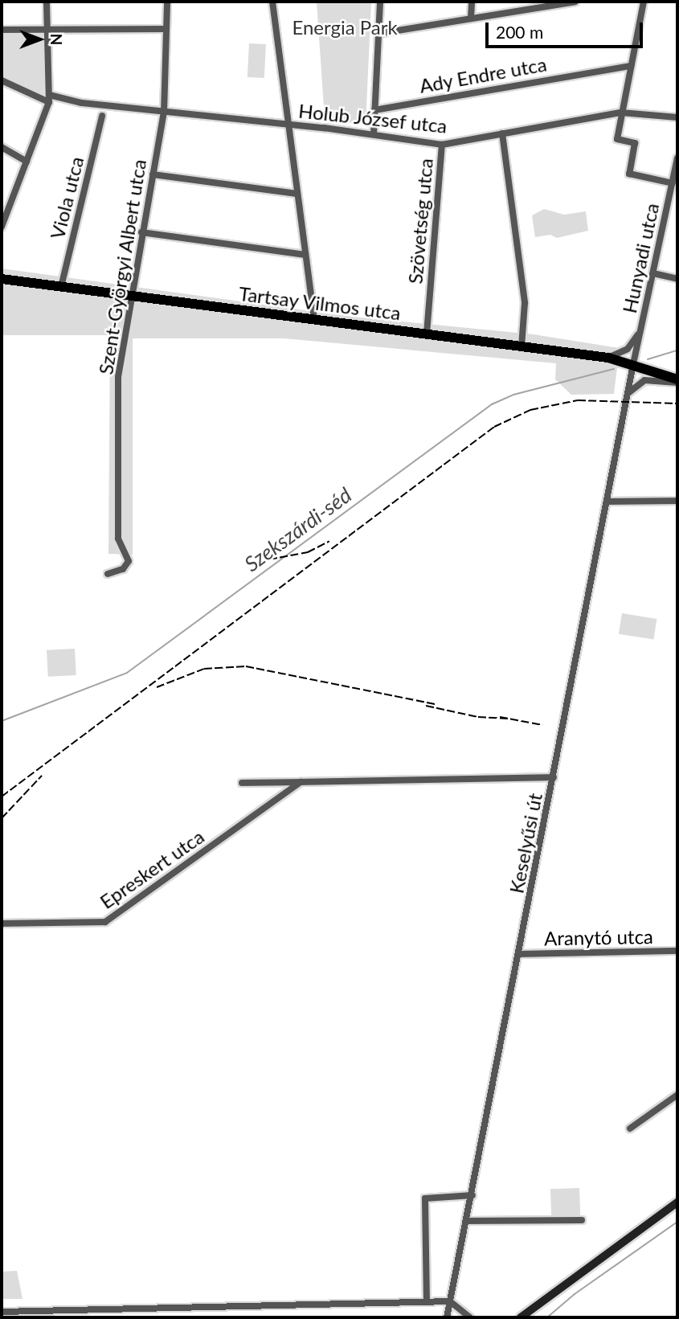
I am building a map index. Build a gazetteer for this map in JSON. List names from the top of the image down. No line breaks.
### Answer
{"streets":{"main road":["Tartsay Vilmos utca"],"street":["Ady Endre utca","Holub József utca","Viola utca","Szövetség utca","Hunyadi utca","Szent-Györgyi Albert utca","Keselyűsi út","Epreskert utca","Aranytó utca"]},"crossings":[["Holub József utca","Szövetség utca"],["Holub József utca","Szent-Györgyi Albert utca"],["Viola utca","Tartsay Vilmos utca"],["Szövetség utca","Tartsay Vilmos utca"],["Hunyadi utca","Tartsay Vilmos utca"],["Hunyadi utca","Keselyűsi út"],["Szent-Györgyi Albert utca","Tartsay Vilmos utca"],["Tartsay Vilmos utca","Keselyűsi út"],["Keselyűsi út","Aranytó utca"]],"water":["Szekszárdi-séd"],"parks":["Energia Park"],"scale_bar":"200 m","north":"right"}
